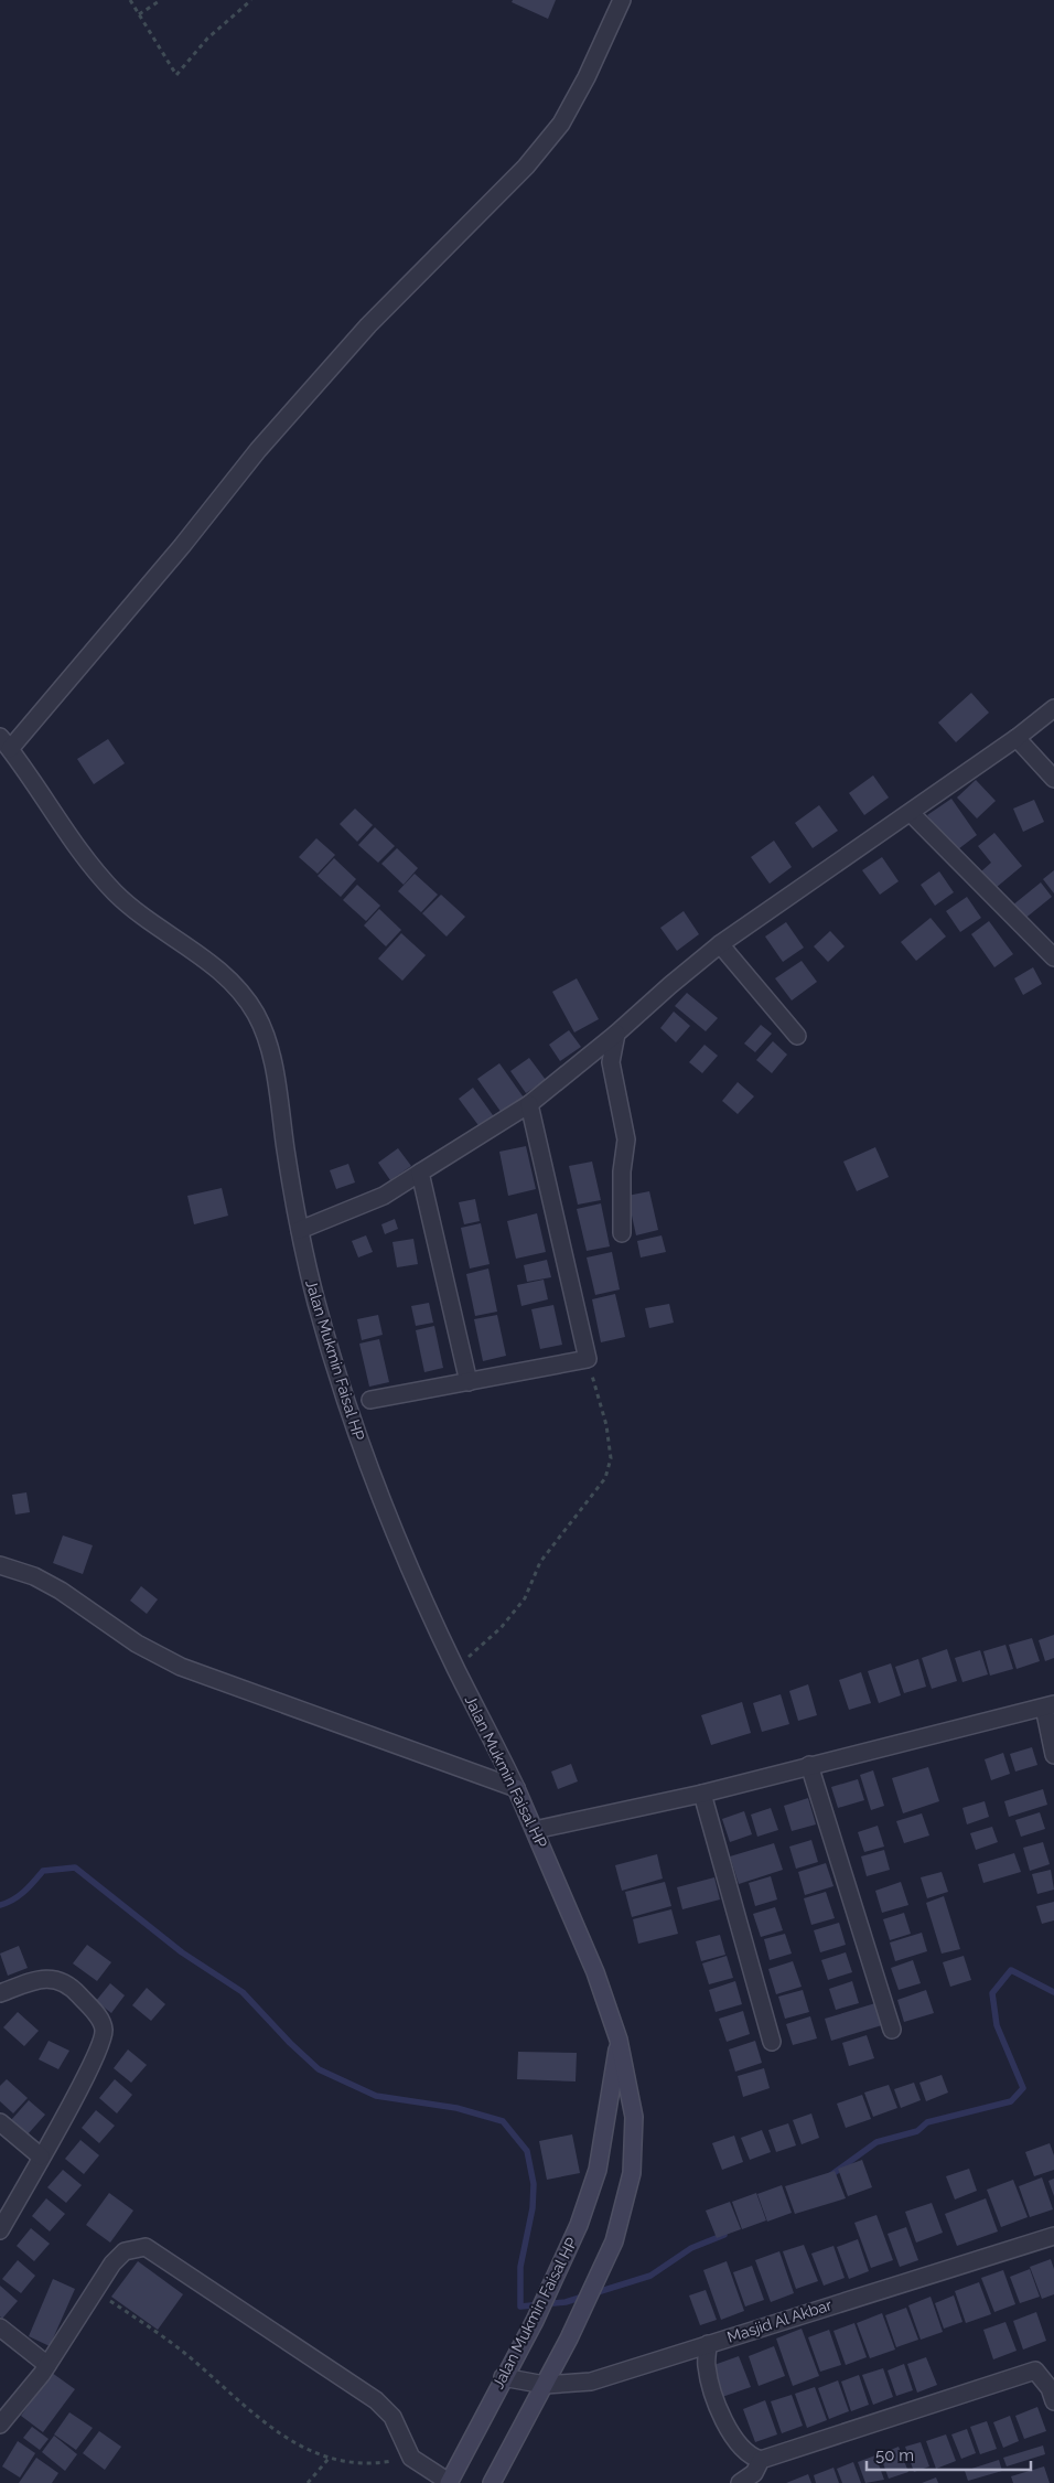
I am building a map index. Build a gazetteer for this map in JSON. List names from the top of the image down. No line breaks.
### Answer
{"streets":{"street":["Jalan Mukmin Faisal HP","Masjid Al Akbar"]},"crossings":[["Jalan Mukmin Faisal HP","Masjid Al Akbar"]],"scale_bar":"50 m"}
